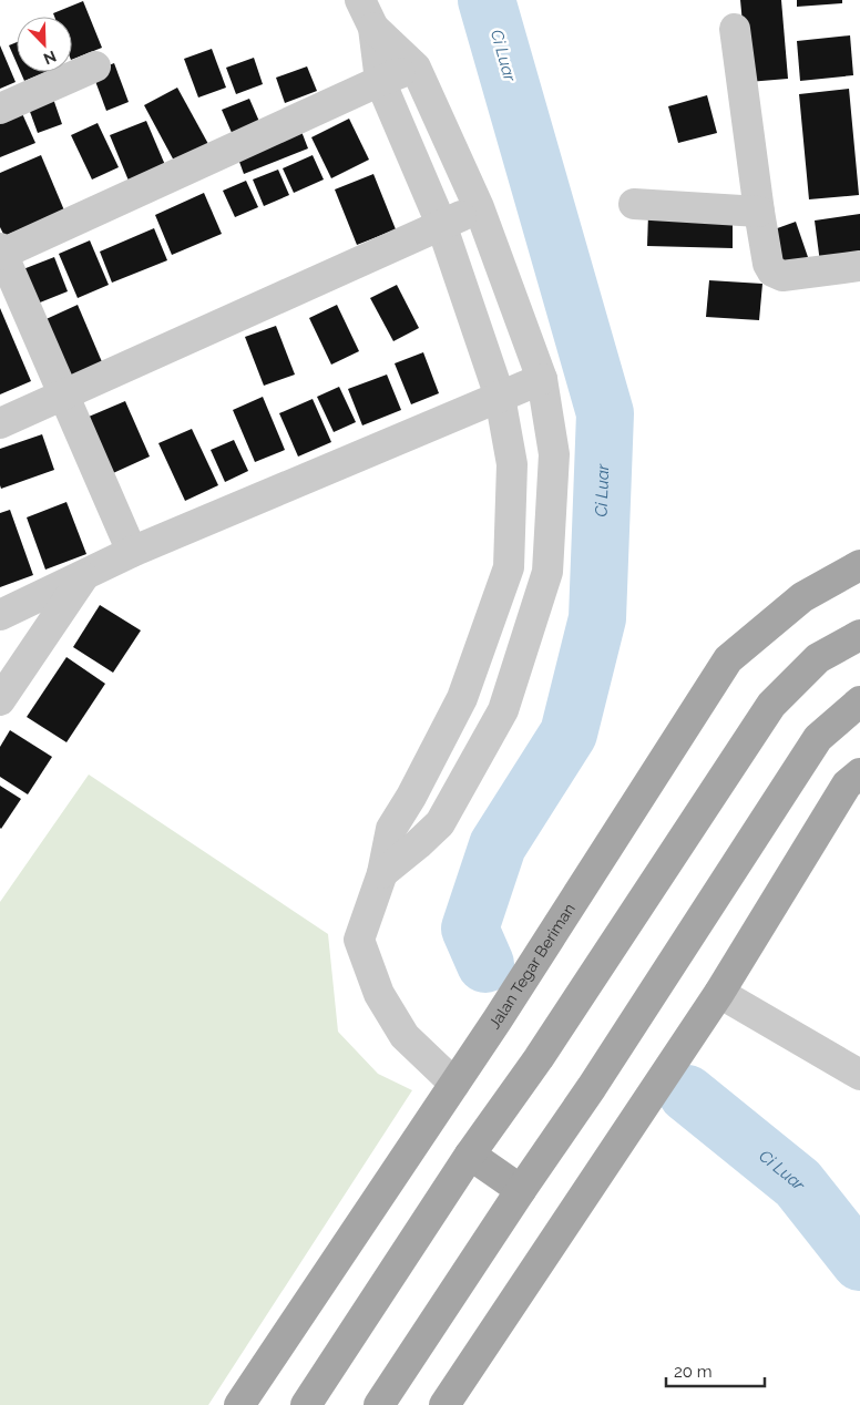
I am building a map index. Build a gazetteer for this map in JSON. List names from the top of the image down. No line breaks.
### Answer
{"streets":{"main road":["Jalan Tegar Beriman"]},"water":["Ci Luar"],"scale_bar":"20 m","north":"bottom right"}
